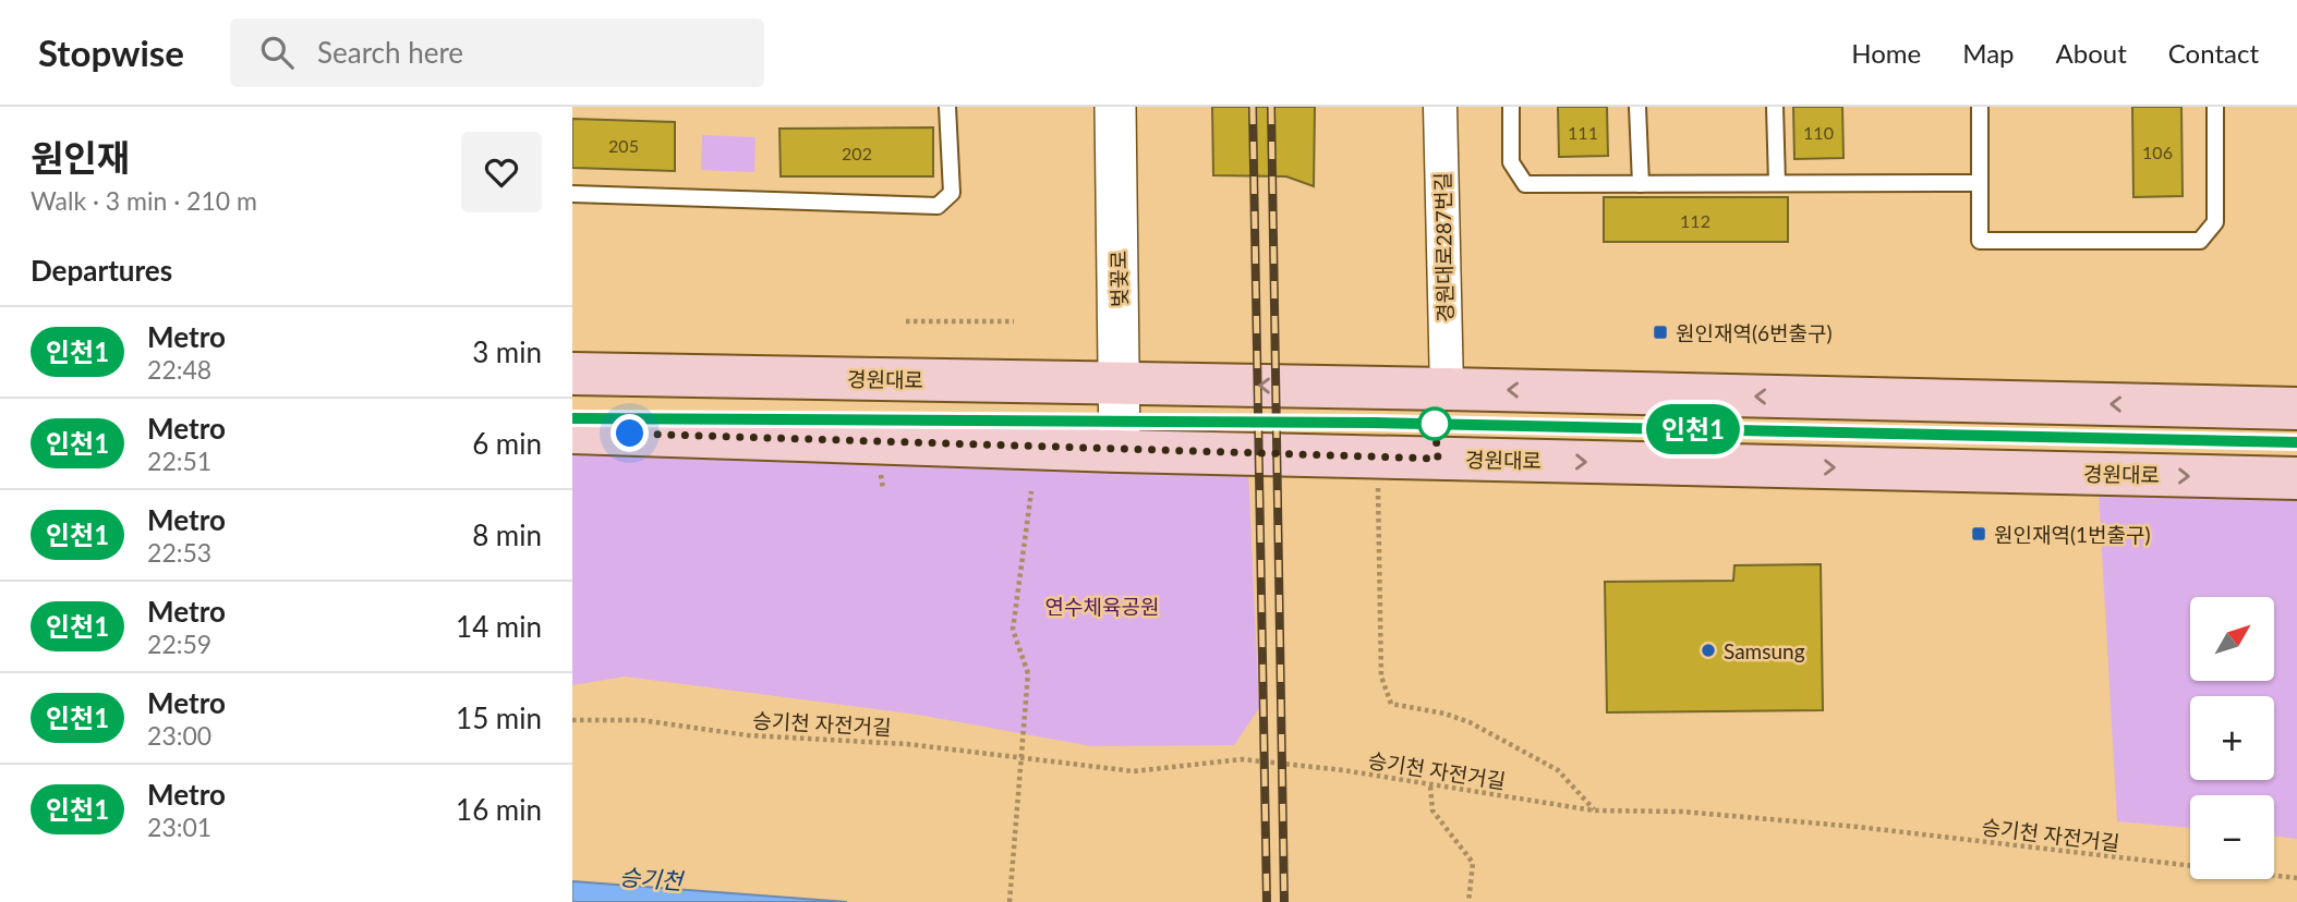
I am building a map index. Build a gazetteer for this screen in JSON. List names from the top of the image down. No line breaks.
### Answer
{"streets":{"main road":["경원대로"],"street":["경원대로287번길","벚꽃로"],"path":["승기천 자전거길"]},"crossings":[["경원대로287번길","경원대로"],["벚꽃로","경원대로"]],"water":["승기천"],"parks":["연수체육공원"],"places":{"transit":["원인재역(6번출구)","원인재역(1번출구)"],"other":["Samsung"]},"lines":["metro line 인천1"],"house_numbers":["111","110","205","106","202","112"],"north":"top right","page":{"header":"Stopwise","search":"Search here","nav":["Home","Map","About","Contact"],"heading":[["원인재","Walk · 3 min · 210 m"],"Departures"],"on_map":"인천1","list":[{"mark":"인천1","name":"Metro","note":"22:48","value":"3 min"},{"mark":"인천1","name":"Metro","note":"22:51","value":"6 min"},{"mark":"인천1","name":"Metro","note":"22:53","value":"8 min"},{"mark":"인천1","name":"Metro","note":"22:59","value":"14 min"},{"mark":"인천1","name":"Metro","note":"23:00","value":"15 min"},{"mark":"인천1","name":"Metro","note":"23:01","value":"16 min"}],"map_buttons":["+","−"]}}
